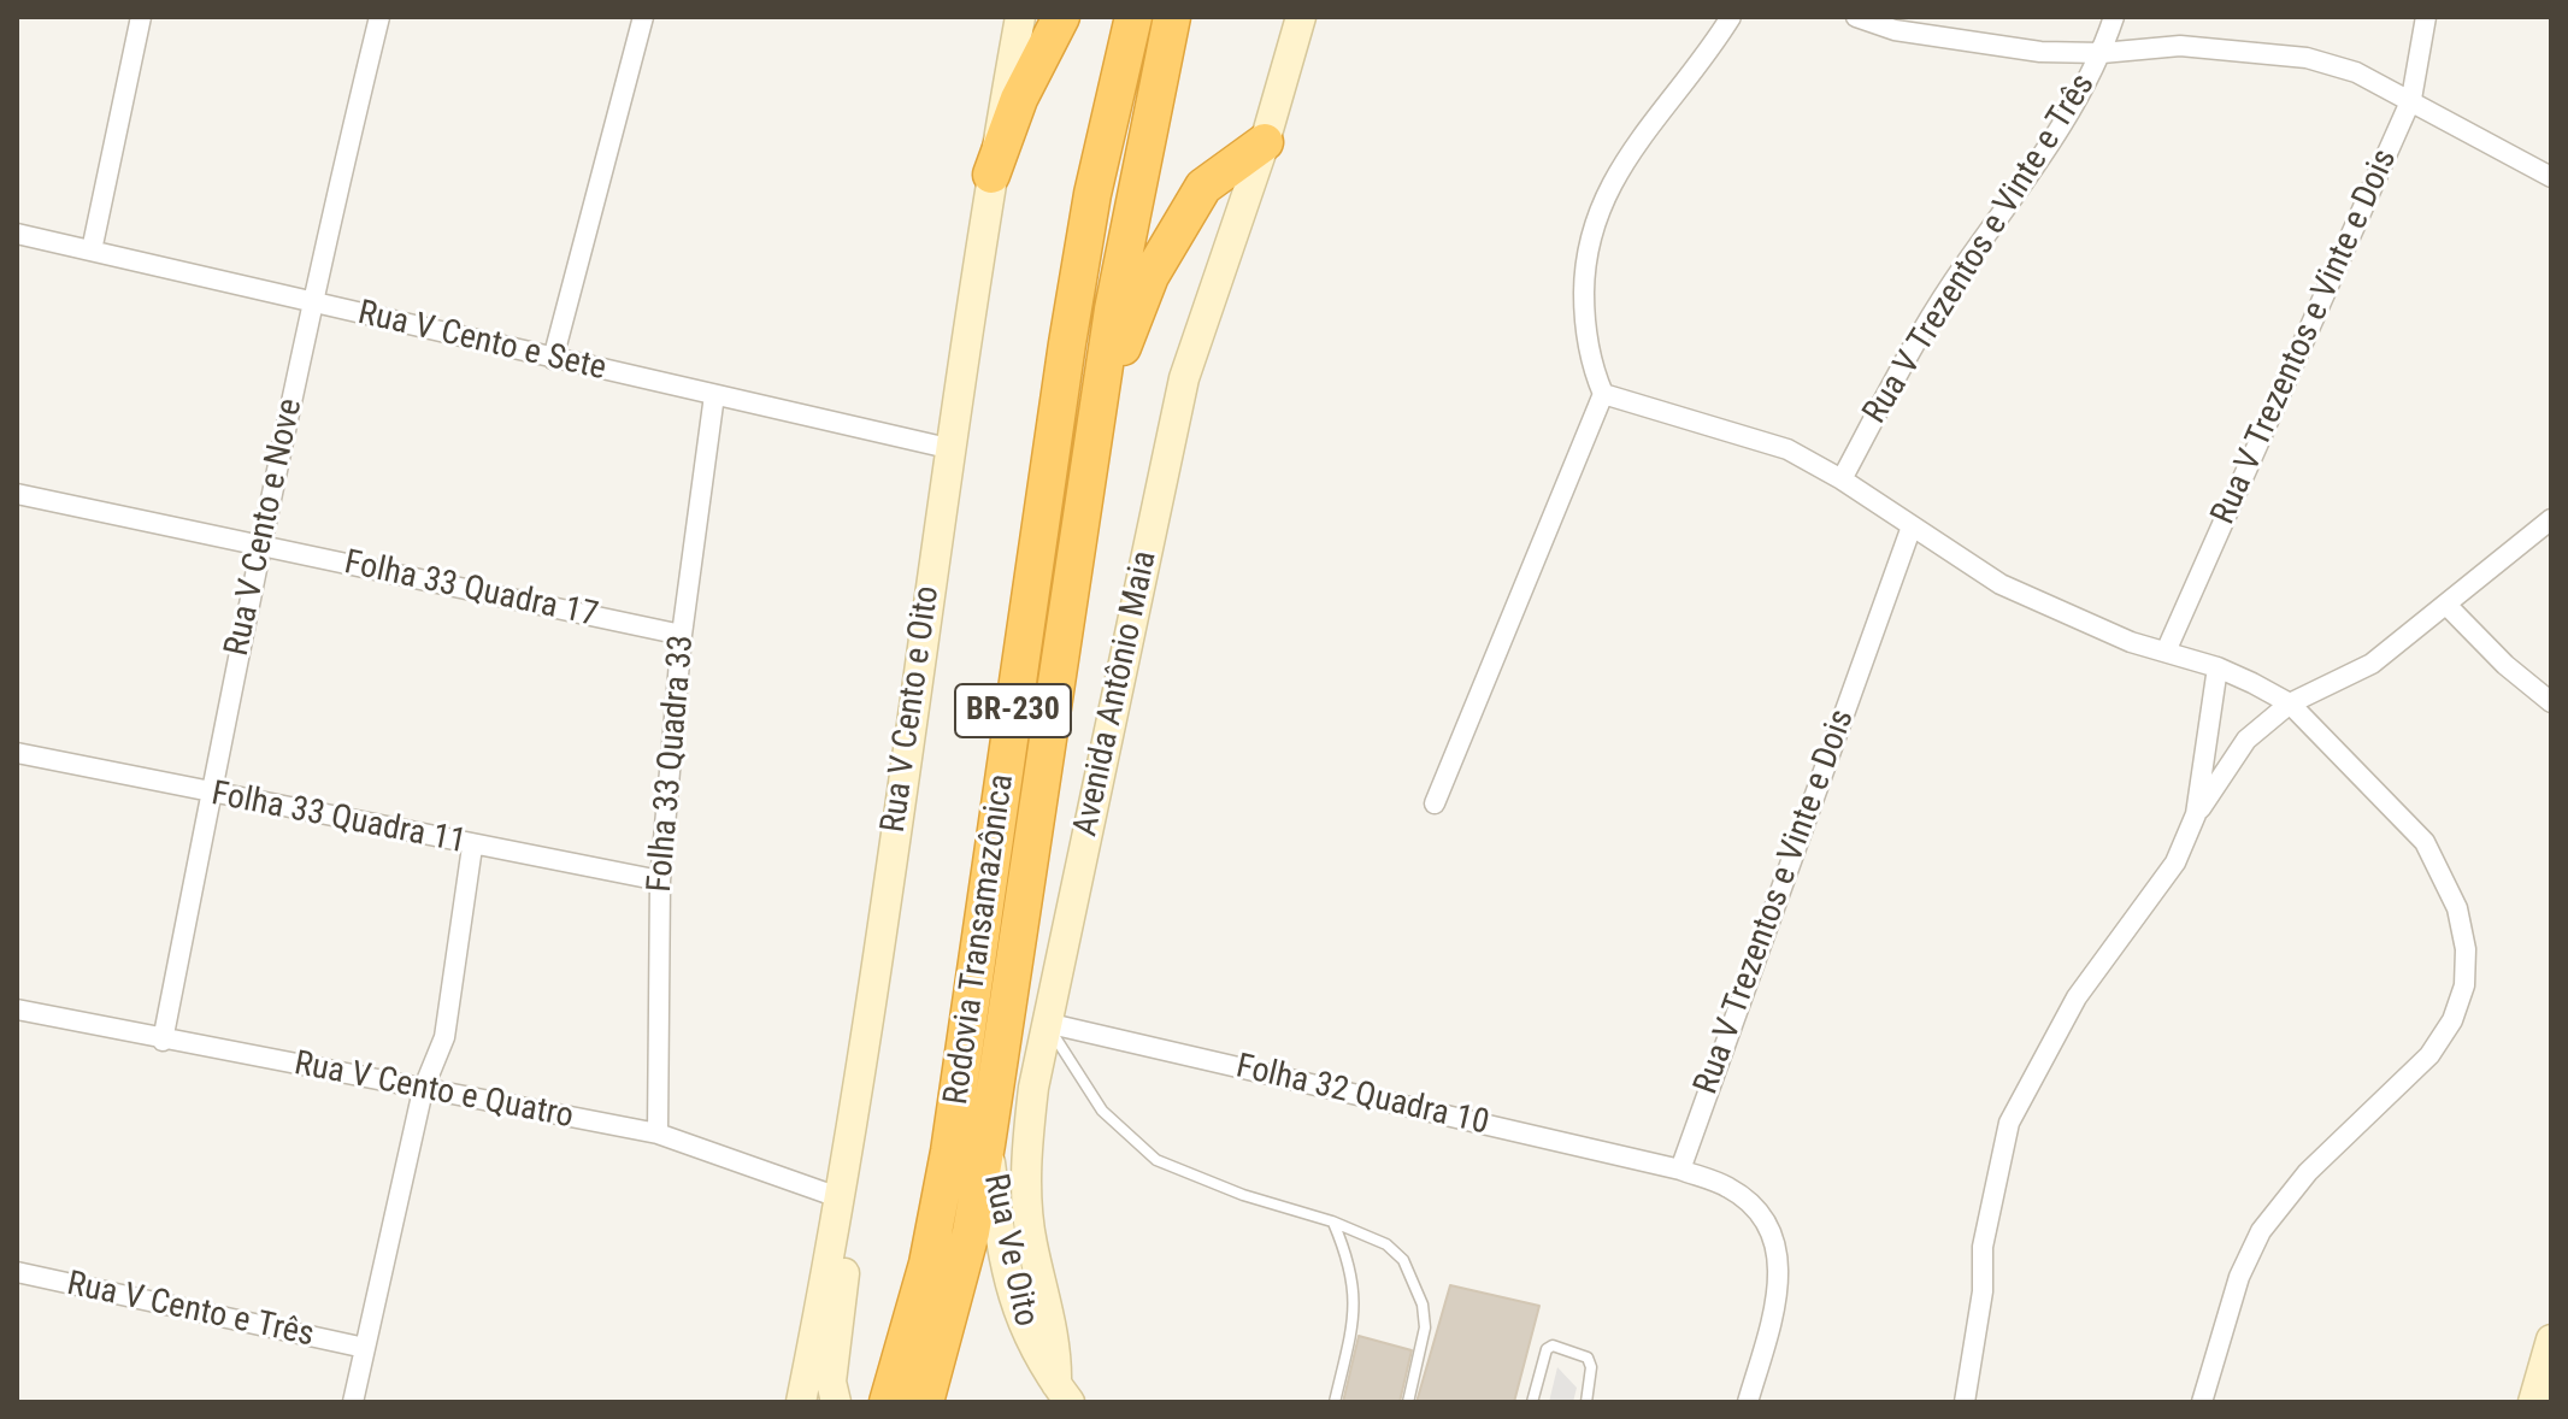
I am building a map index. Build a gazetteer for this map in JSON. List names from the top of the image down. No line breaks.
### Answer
{"streets":{"highway":["BR-230","Rodovia Transamazônica"],"main road":["Avenida Antônio Maia","Rua V Cento e Oito","Rua Ve Oito"],"street":["Rua V Trezentos e Vinte e Três","Rua V Trezentos e Vinte e Dois","Rua V Cento e Sete","Rua V Cento e Nove","Folha 33 Quadra 17","Folha 33 Quadra 33","Folha 33 Quadra 11","Rua V Cento e Quatro","Folha 32 Quadra 10","Rua V Cento e Três"]},"crossings":[["Rua V Trezentos e Vinte e Dois","Folha 32 Quadra 10"],["Rua V Cento e Sete","Rua V Cento e Nove"],["Rua V Cento e Sete","Rua V Cento e Oito"],["Rua V Cento e Sete","Folha 33 Quadra 33"],["Rua V Cento e Nove","Folha 33 Quadra 17"],["Rua V Cento e Nove","Folha 33 Quadra 11"],["Rua V Cento e Nove","Rua V Cento e Quatro"],["Folha 33 Quadra 17","Folha 33 Quadra 33"],["Avenida Antônio Maia","Folha 32 Quadra 10"],["Avenida Antônio Maia","Rua Ve Oito"],["Rua V Cento e Oito","Rua V Cento e Quatro"],["Folha 33 Quadra 33","Folha 33 Quadra 11"],["Folha 33 Quadra 33","Rua V Cento e Quatro"],["Rodovia Transamazônica","Rua Ve Oito"]]}
